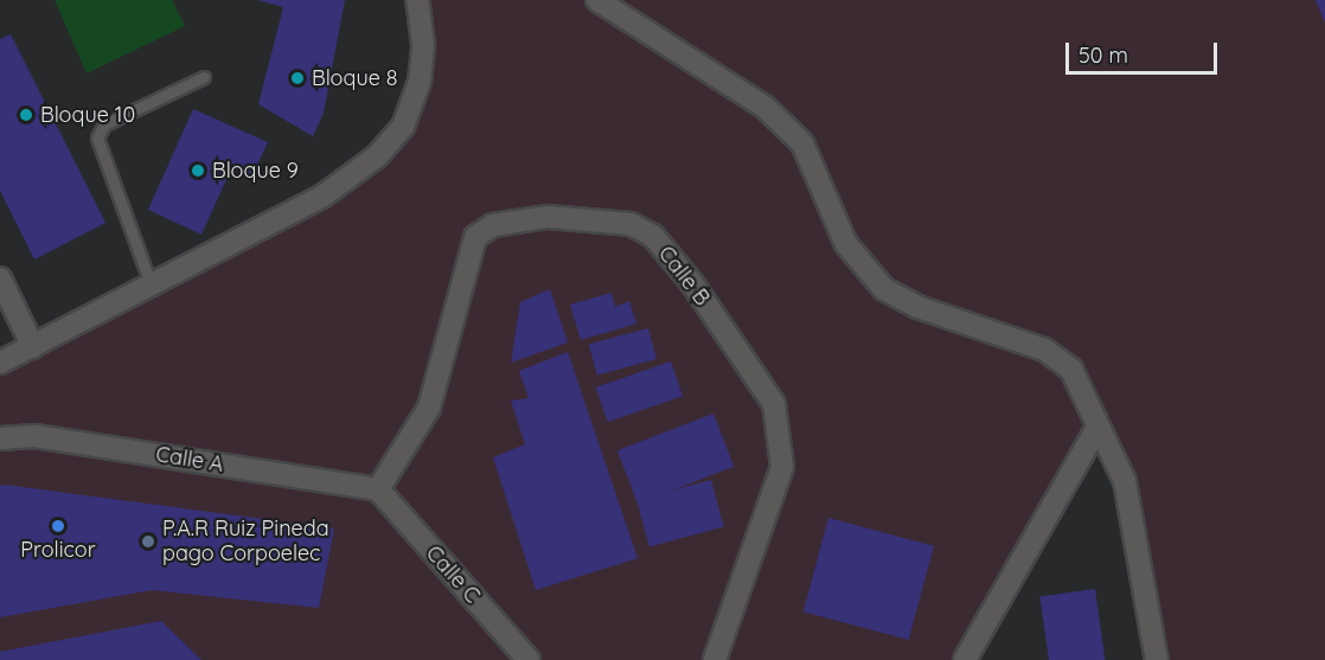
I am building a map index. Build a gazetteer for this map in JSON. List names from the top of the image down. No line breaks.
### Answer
{"streets":{"street":["Calle B","Calle A","Calle C"]},"crossings":[["Calle B","Calle A"],["Calle B","Calle C"],["Calle A","Calle C"]],"places":["Bloque 8","Bloque 10","Bloque 9","Prolicor","P.A.R Ruiz Pineda pago Corpoelec"],"scale_bar":"50 m"}
